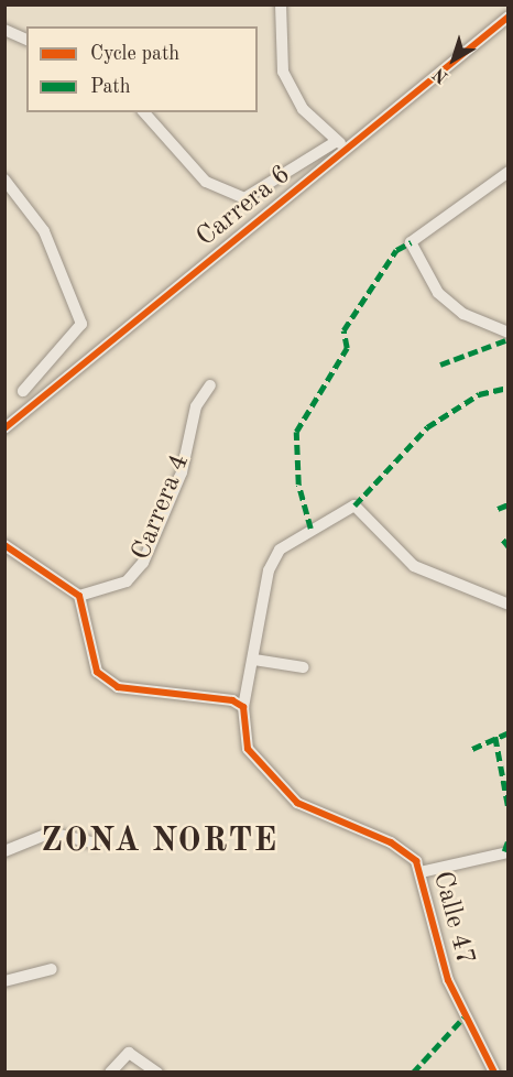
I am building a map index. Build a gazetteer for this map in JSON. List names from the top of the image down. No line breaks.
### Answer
{"streets":{"street":["Carrera 6","Carrera 4","Calle 47"]},"districts":["ZONA NORTE"],"legend":["Cycle path","Path"],"north":"bottom left"}
